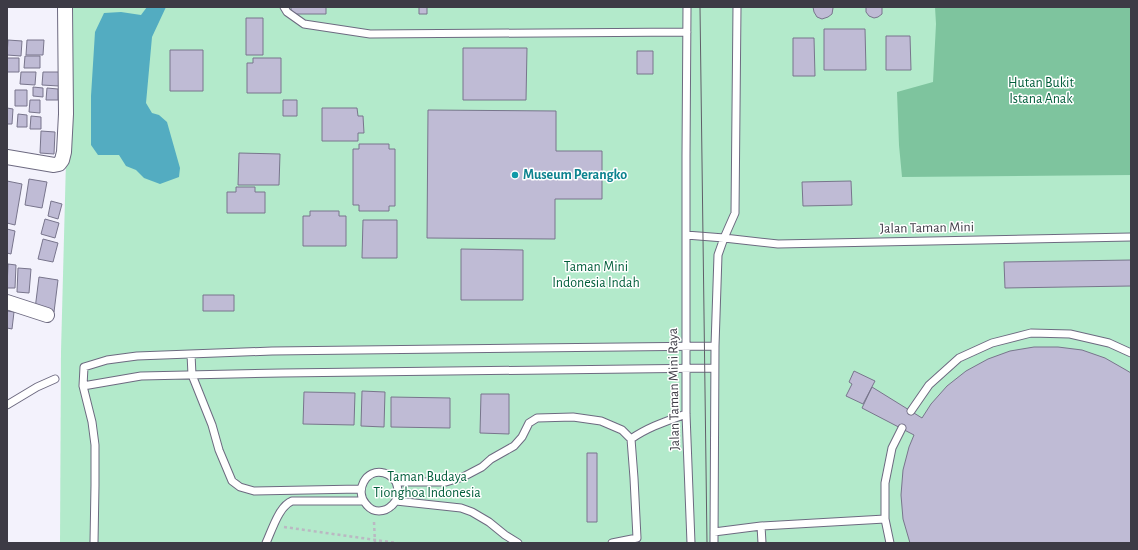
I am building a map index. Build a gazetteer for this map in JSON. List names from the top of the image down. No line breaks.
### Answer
{"streets":{"lane":["Jalan Taman Mini","Jalan Taman Mini Raya"]},"crossings":[["Jalan Taman Mini","Jalan Taman Mini Raya"]],"parks":["Hutan Bukit Istana Anak","Taman Mini Indonesia Indah","Taman Budaya Tionghoa Indonesia"],"places":["Museum Perangko"]}
